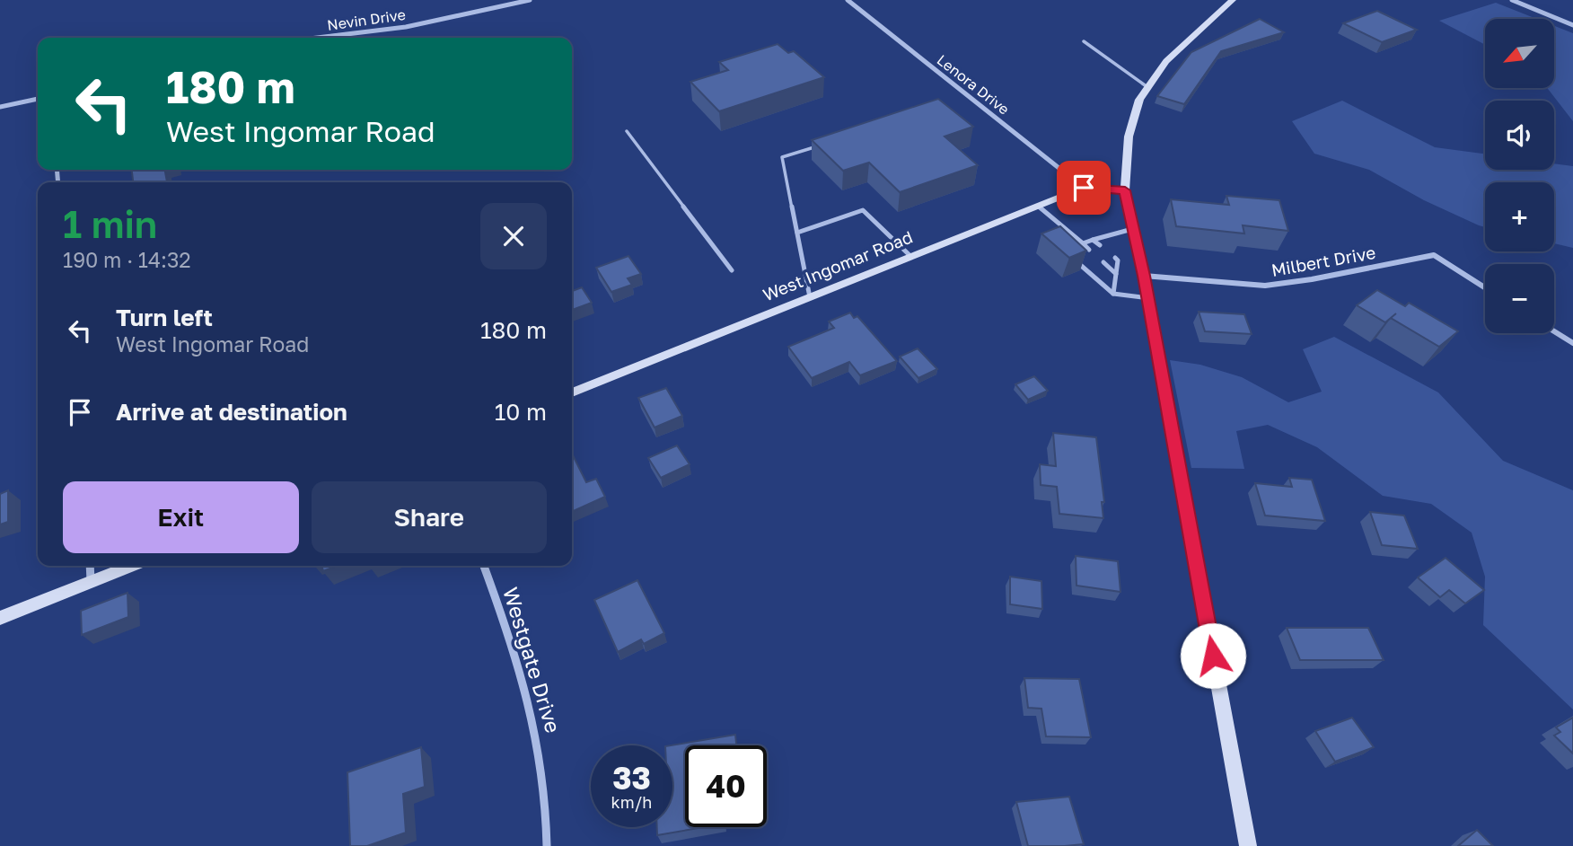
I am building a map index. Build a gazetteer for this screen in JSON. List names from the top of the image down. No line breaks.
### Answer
{"streets":{"street":["Nevin Drive","Lenora Drive","Milbert Drive","West Ingomar Road","Westgate Drive"]},"crossings":[["Lenora Drive","West Ingomar Road"]],"north":"bottom left","page":{"map_buttons":["+","−"],"turn":["180 m","West Ingomar Road"],"heading":["1 min","190 m · 14:32"],"list":[{"name":"Turn left","note":"West Ingomar Road","value":"180 m"},{"name":"Arrive at destination","value":"10 m"}],"buttons":["Exit","Share"],"speed":"33 km/h","limit":"40"}}
